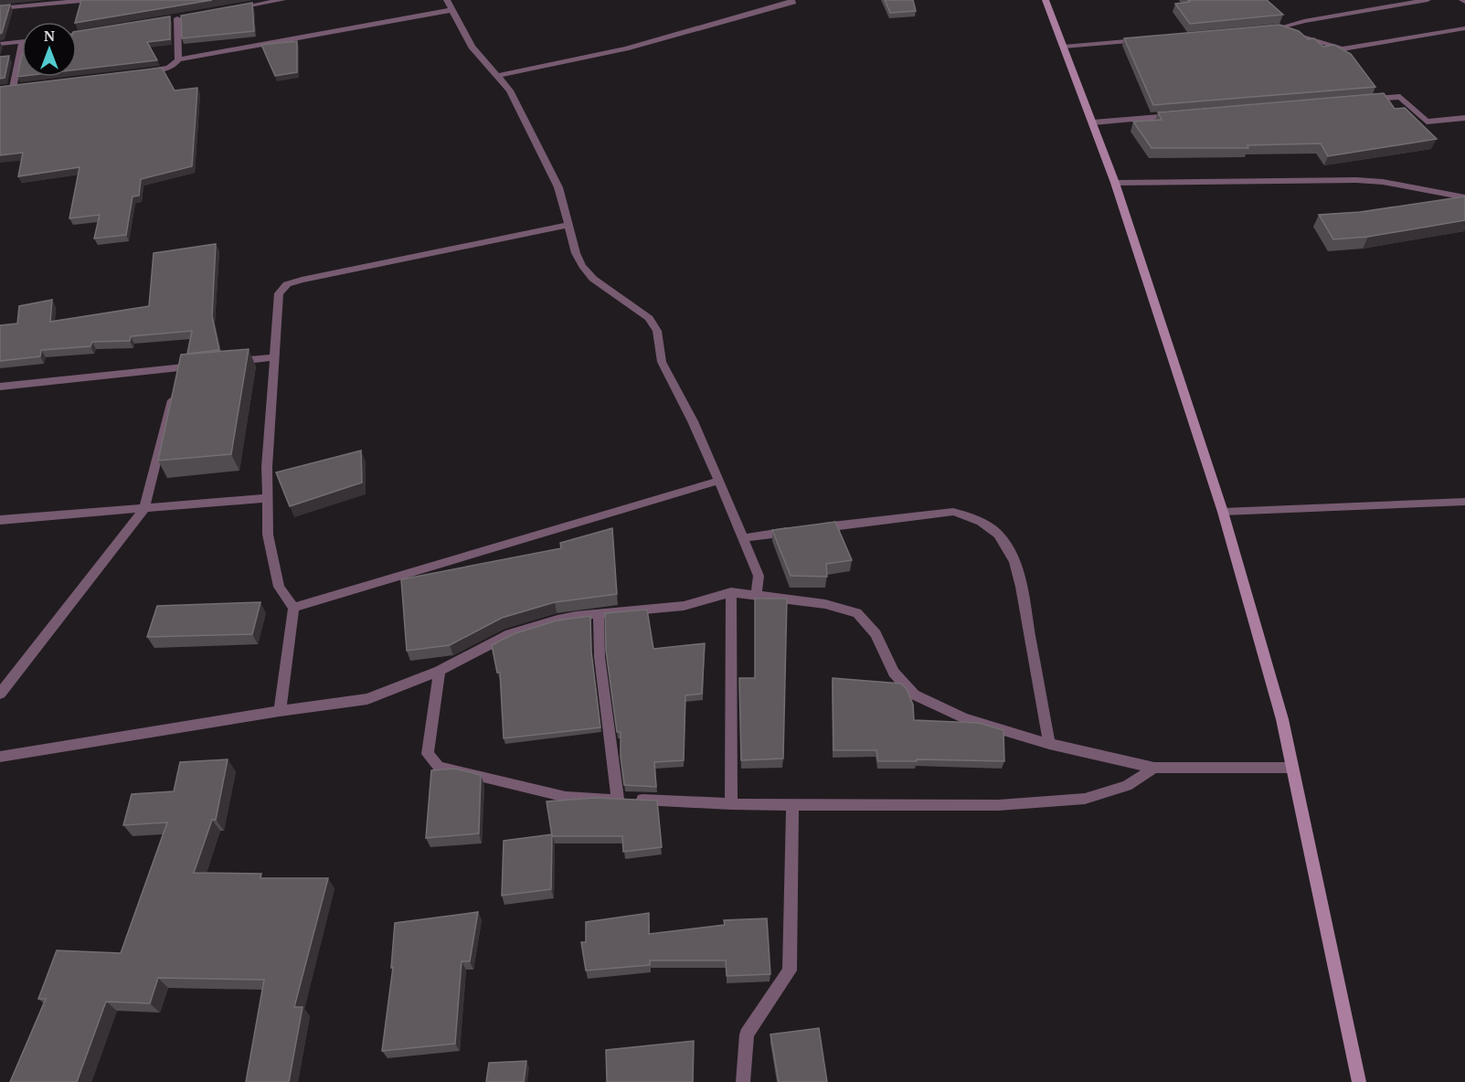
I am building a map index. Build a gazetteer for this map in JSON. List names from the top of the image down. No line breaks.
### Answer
{"north":"top"}
